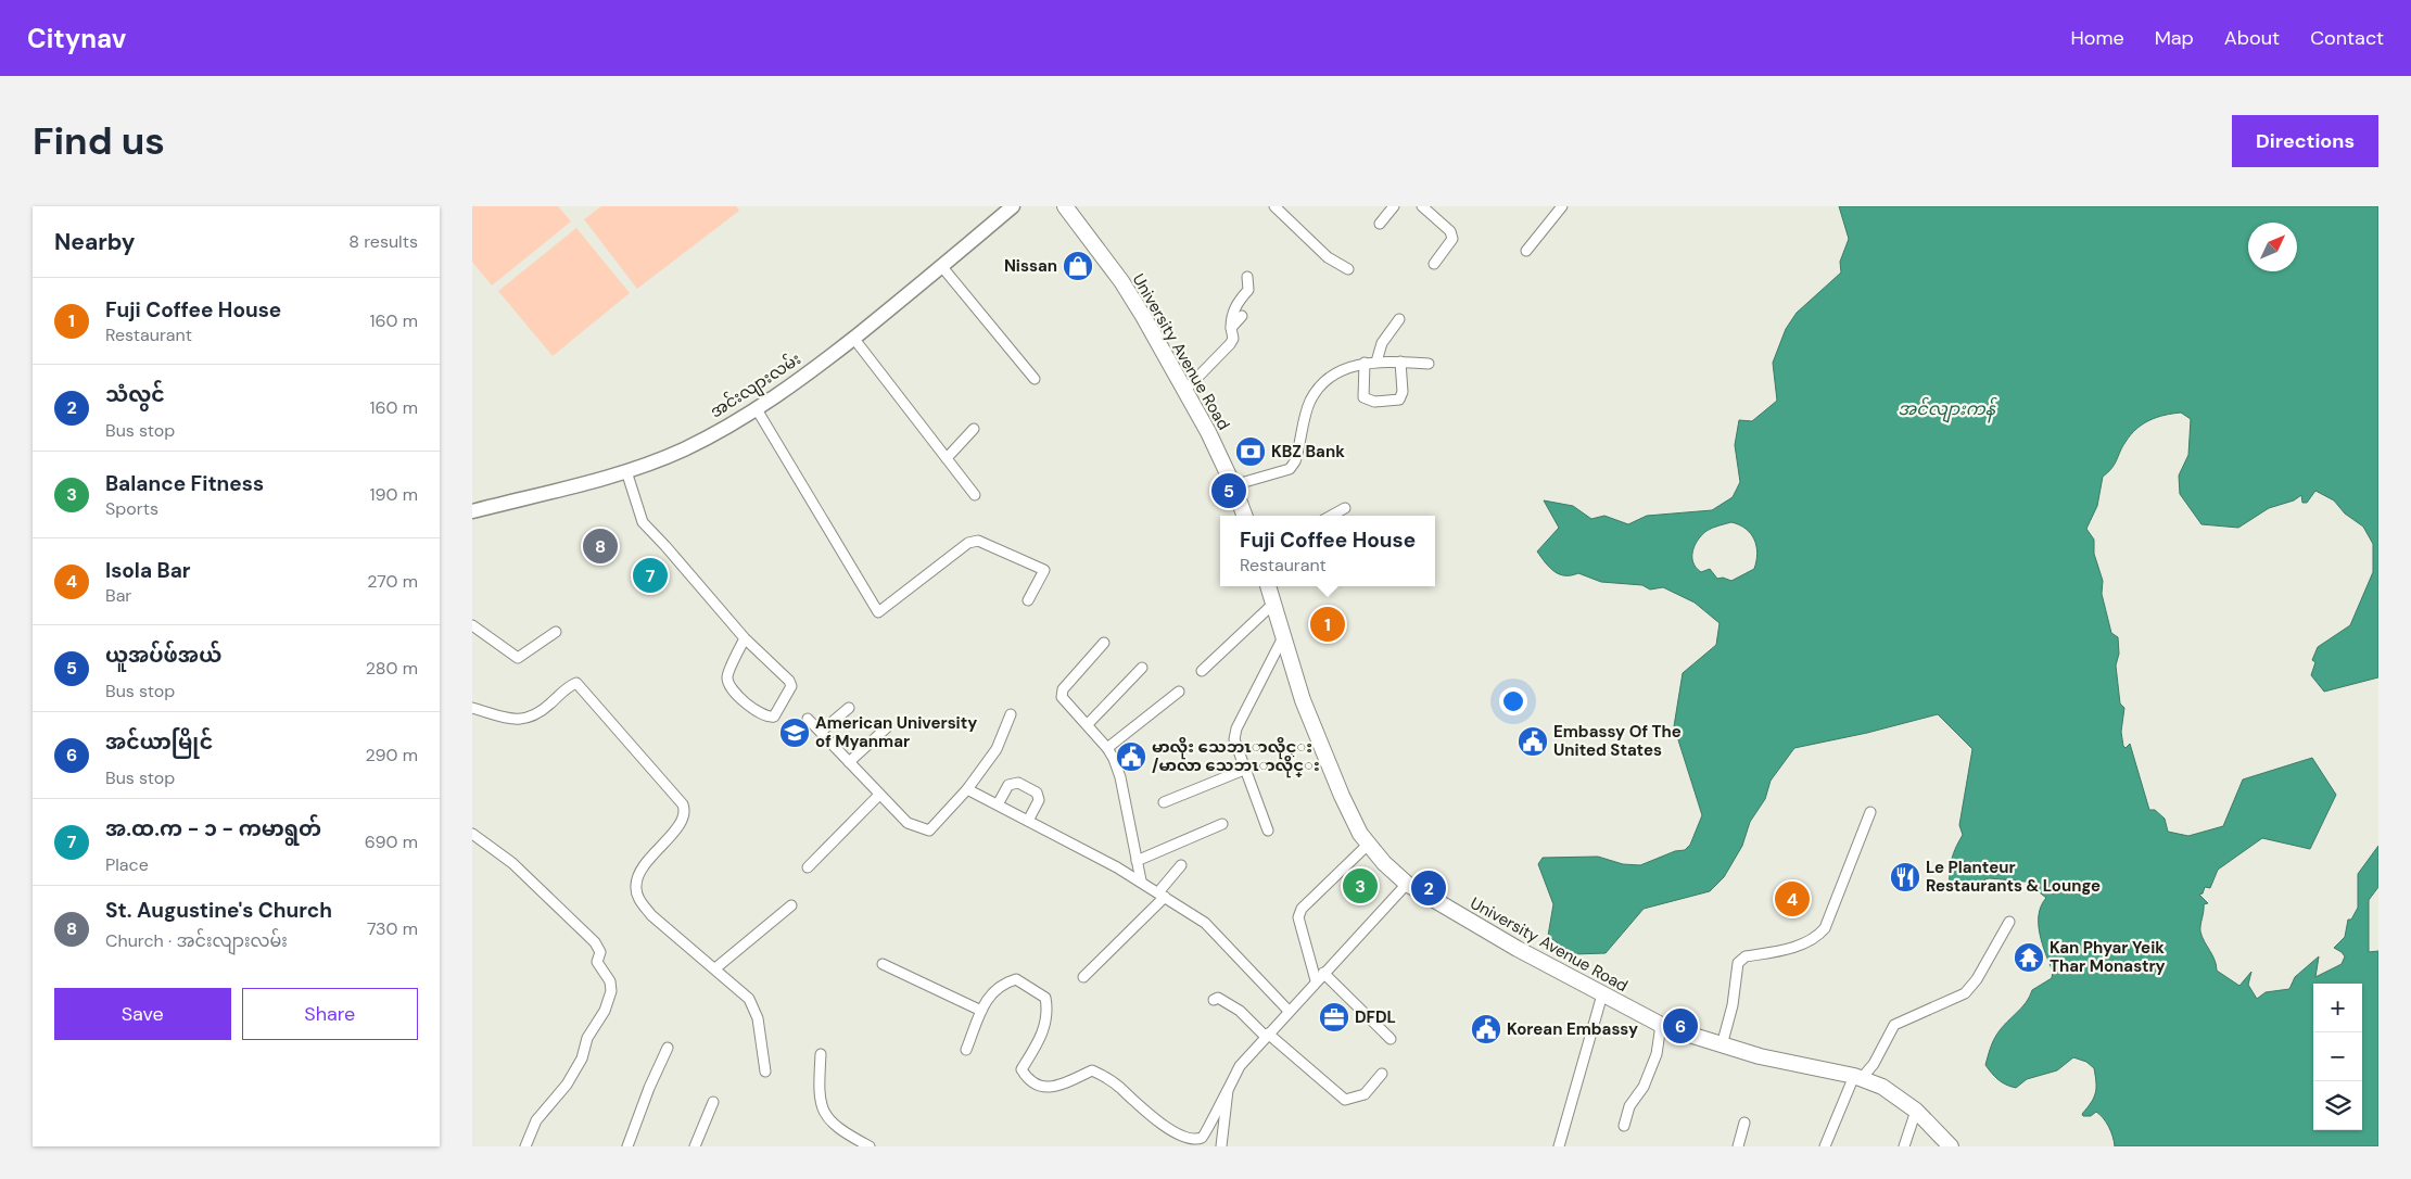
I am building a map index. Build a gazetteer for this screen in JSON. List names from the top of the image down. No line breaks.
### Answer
{"streets":{"main road":["University Avenue Road","အင်းလျားလမ်း"]},"water":["အင်လျားကန်"],"places":{"shop":["Nissan"],"bank":["KBZ Bank"],"school or university":["American University of Myanmar"],"public building":["Embassy Of The United States","မာလိုး သေဘၤာလိုင္း /မာလာ သေဘၤာလိုင္း","Korean Embassy"],"restaurant":["Le Planteur Restaurants & Lounge"],"temple":["Kan Phyar Yeik Thar Monastry"],"office":["DFDL"]},"north":"top right","page":{"header":"Citynav","nav":["Home","Map","About","Contact"],"buttons":["Directions",["Save","Share"]],"title":"Find us","heading":["Nearby","8 results"],"list":[{"mark":"1","name":"Fuji Coffee House","note":"Restaurant","value":"160 m"},{"mark":"2","name":"သံလွင်","note":"Bus stop","value":"160 m"},{"mark":"3","name":"Balance Fitness","note":"Sports","value":"190 m"},{"mark":"4","name":"Isola Bar","note":"Bar","value":"270 m"},{"mark":"5","name":"ယူအပ်ဖ်အယ်","note":"Bus stop","value":"280 m"},{"mark":"6","name":"အင်ယာမြိုင်","note":"Bus stop","value":"290 m"},{"mark":"7","name":"အ.ထ.က - ၁ - ကမာရွတ်","note":"Place","value":"690 m"},{"mark":"8","name":"St. Augustine's Church","note":"Church · အင်းလျားလမ်း","value":"730 m"}],"pins":["5","8","7","1","3","2","4","6"],"popup":["Fuji Coffee House","Restaurant"],"map_buttons":["+","−"]}}
